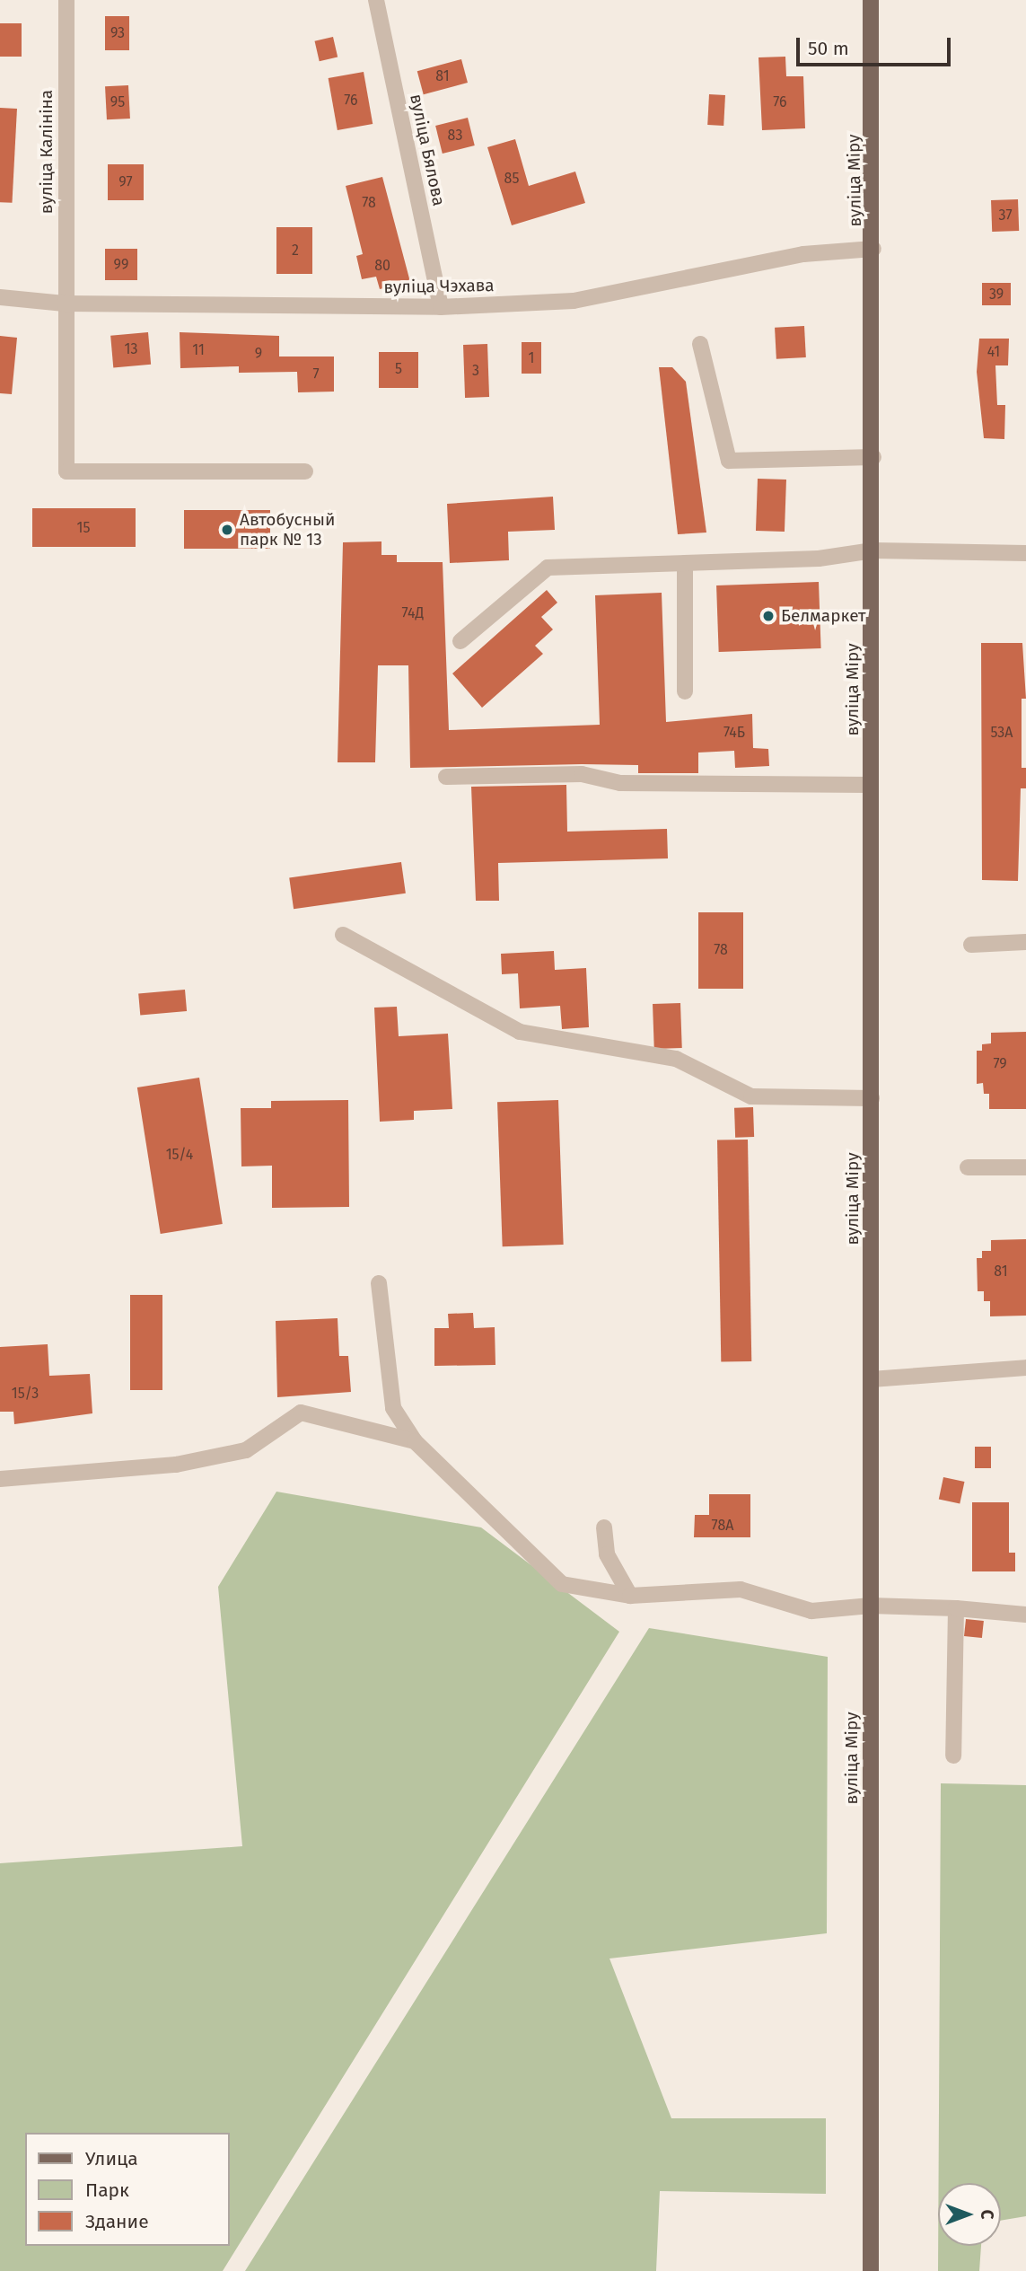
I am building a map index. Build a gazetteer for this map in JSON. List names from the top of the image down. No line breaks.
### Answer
{"streets":{"main road":["вуліца Міру"],"street":["вуліца Бялова","вуліца Калініна","вуліца Чэхава"]},"crossings":[["вуліца Бялова","вуліца Чэхава"],["вуліца Калініна","вуліца Чэхава"],["вуліца Міру","вуліца Чэхава"]],"places":["Автобусный парк № 13","Белмаркет"],"house_numbers":["93","81","76","95","76","83","85","97","78","37","2","99","80","39","13","11","41","9","1","5","3","7","15","74Д","74Б","53А","78","79","15/4","81","15/3","78А"],"legend":["Улица","Парк","Здание"],"scale_bar":"50 m","north":"right"}
